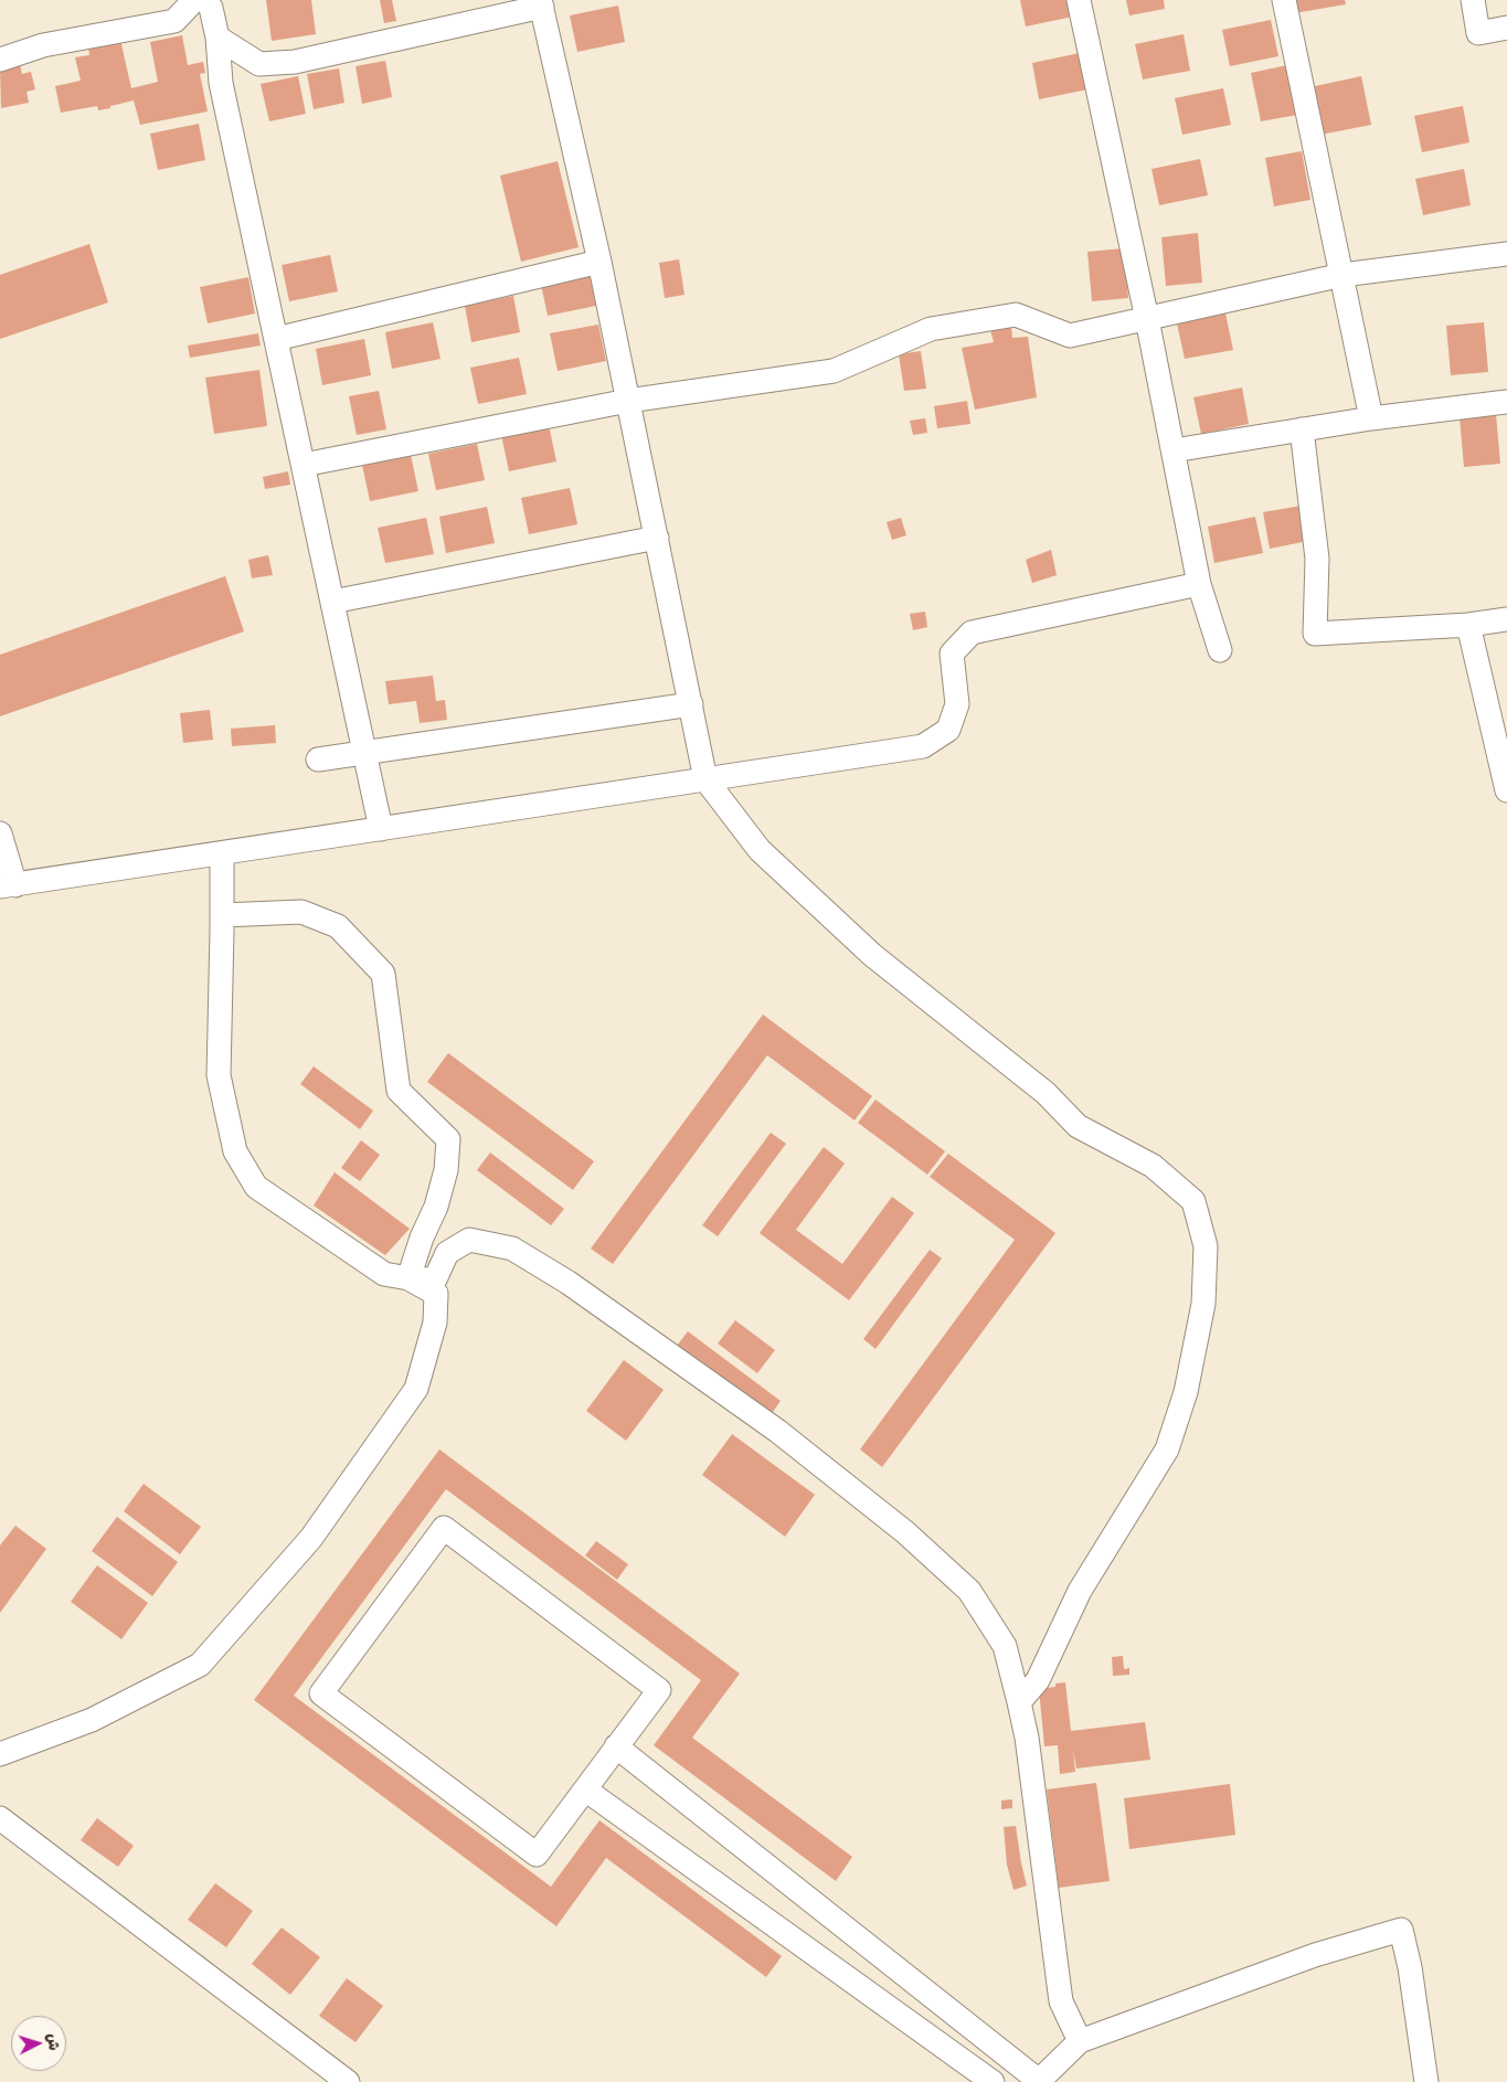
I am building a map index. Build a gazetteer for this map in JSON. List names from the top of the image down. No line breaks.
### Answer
{"north":"right"}
